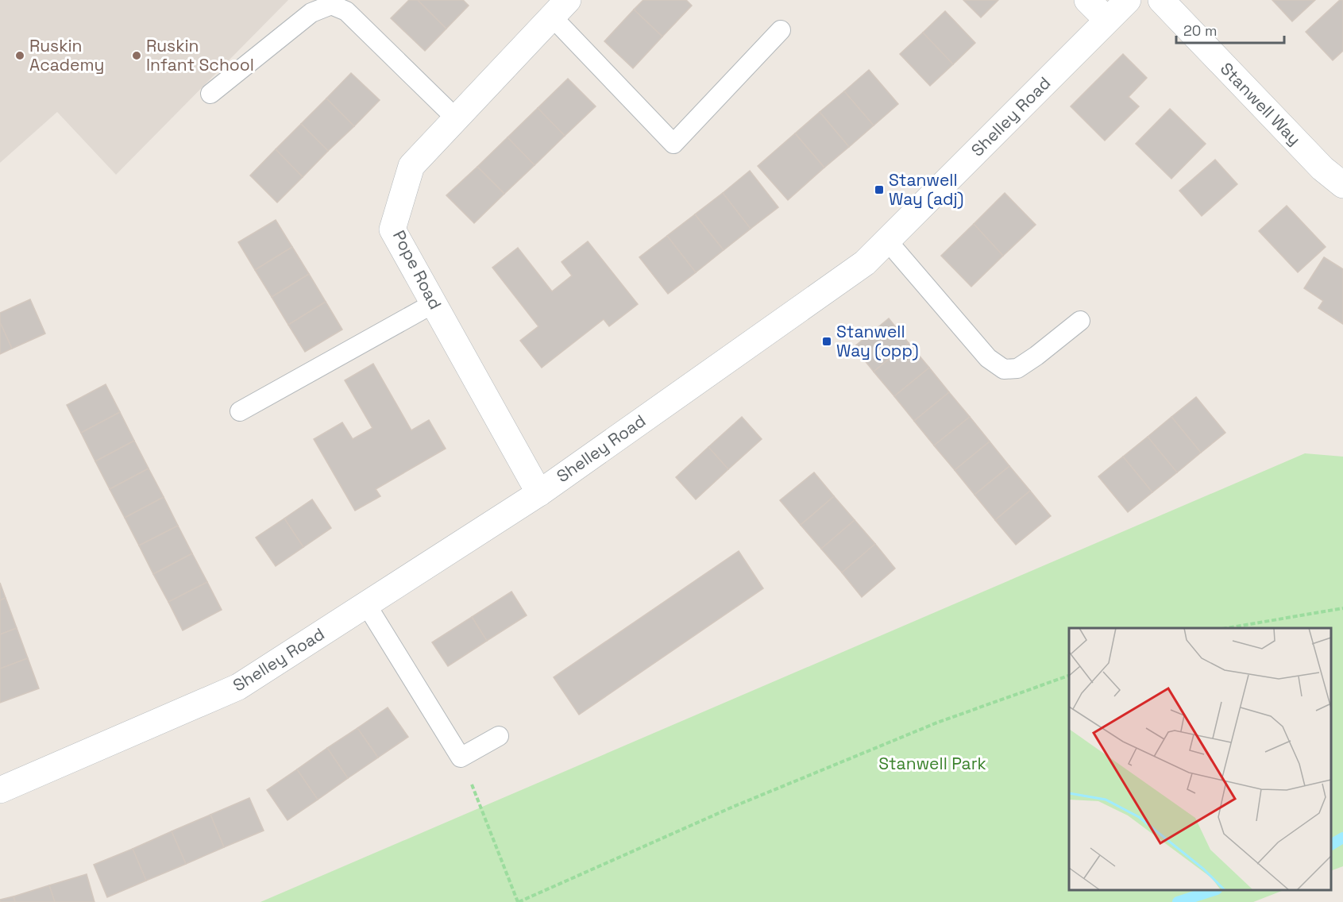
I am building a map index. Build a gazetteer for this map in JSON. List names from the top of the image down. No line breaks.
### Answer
{"streets":{"street":["Stanwell Way","Shelley Road","Pope Road"]},"crossings":[["Shelley Road","Pope Road"]],"parks":["Stanwell Park"],"places":{"other":["Ruskin Academy","Ruskin Infant School"],"transit":["Stanwell Way (adj)","Stanwell Way (opp)"]},"scale_bar":"20 m"}
